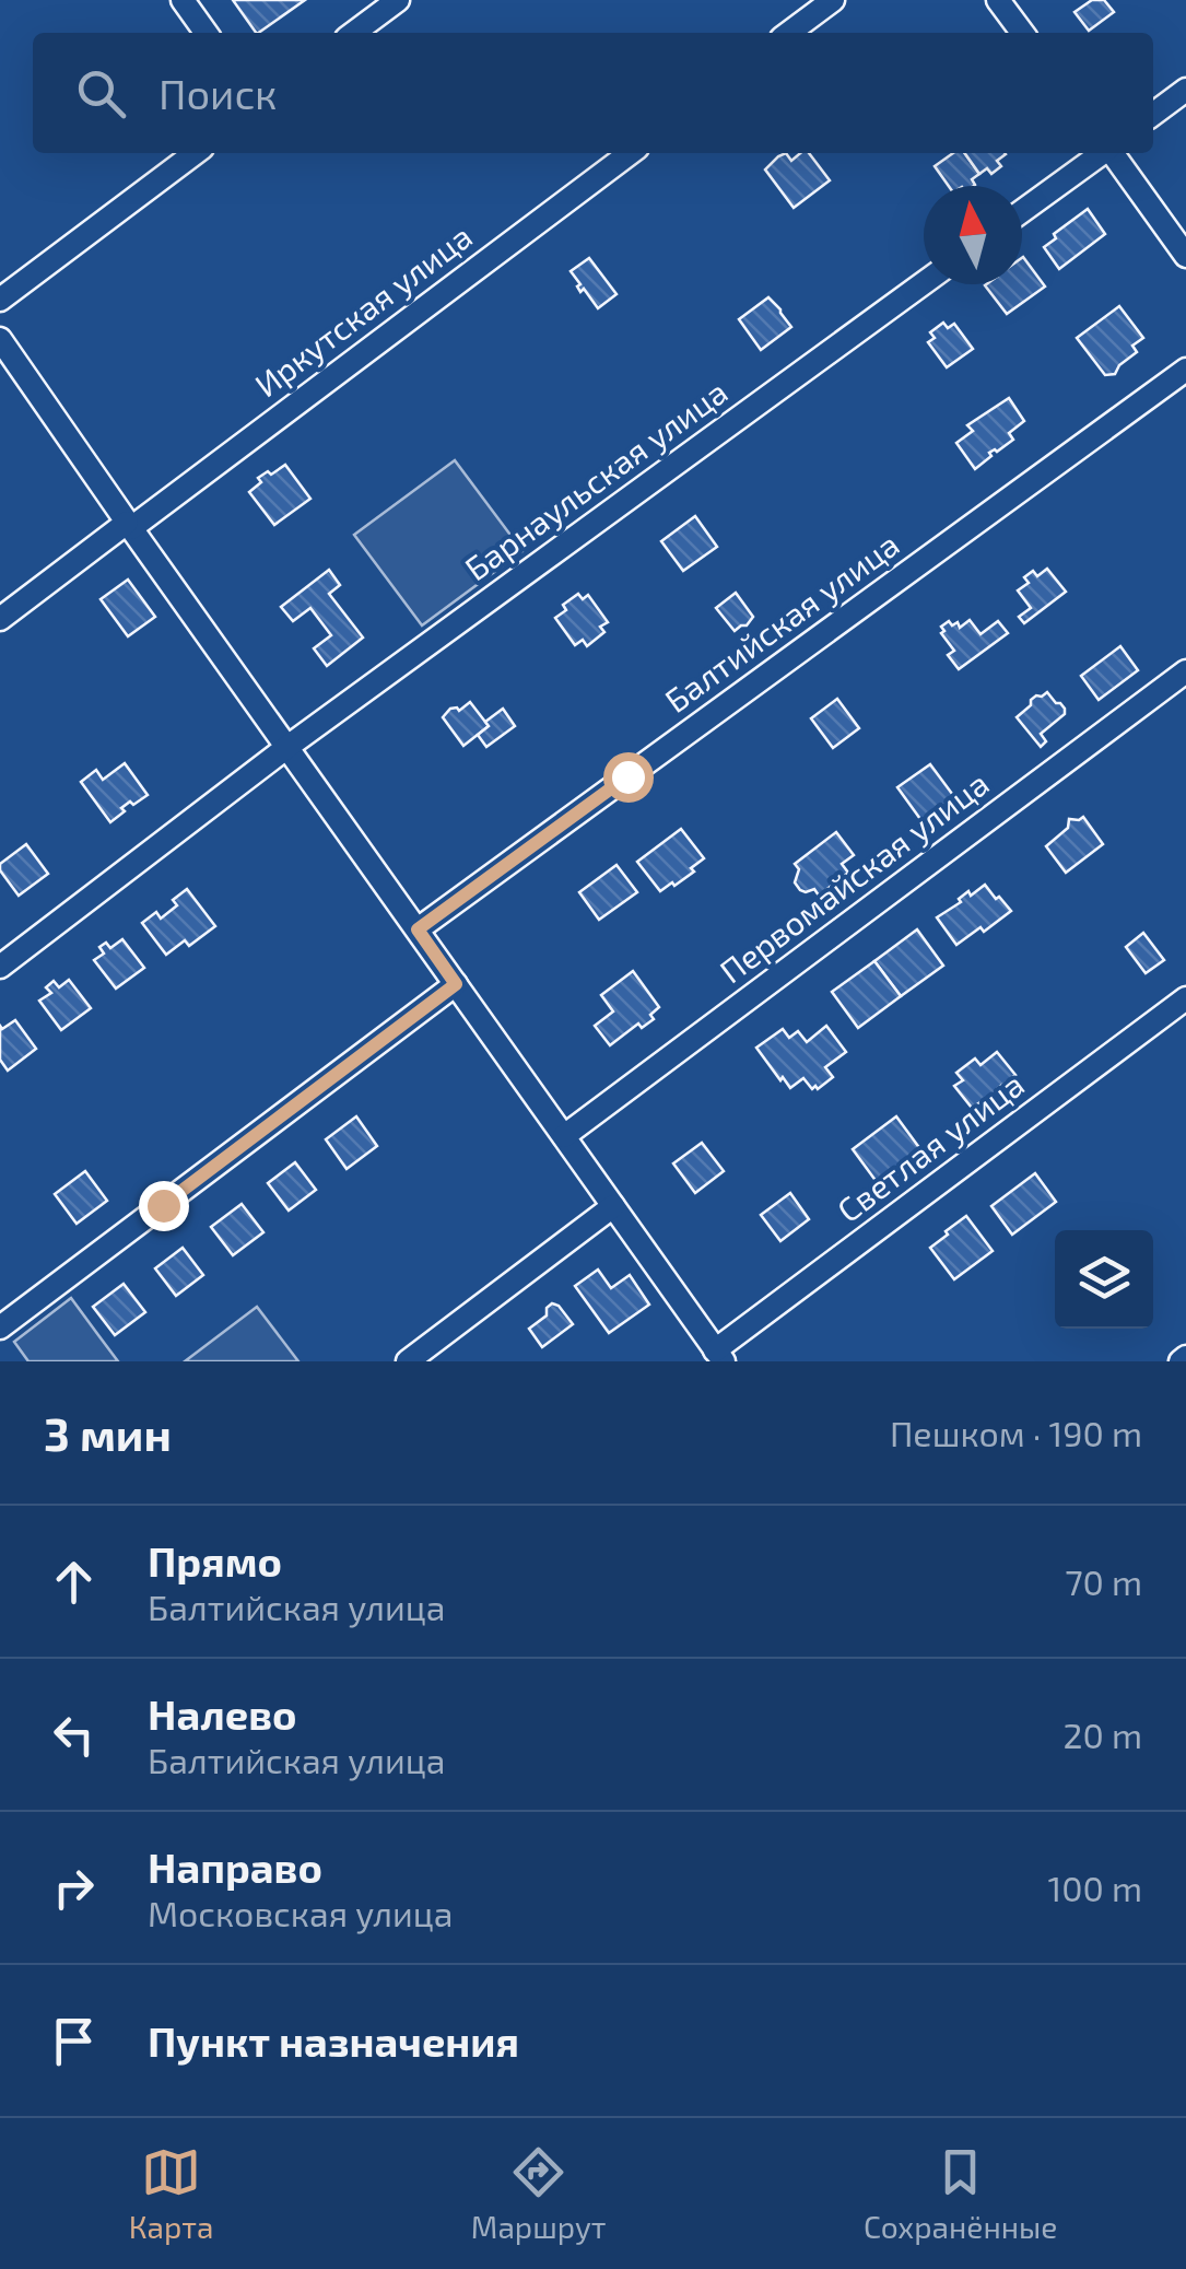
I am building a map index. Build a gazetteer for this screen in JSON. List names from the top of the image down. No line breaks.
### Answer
{"streets":{"street":["Иркутская улица","Барнаульская улица","Балтийская улица","Первомайская улица","Светлая улица"]},"north":"top","page":{"search":"Поиск","heading":["3 мин","Пешком · 190 m"],"list":[["Прямо","Балтийская улица","70 m"],["Налево","Балтийская улица","20 m"],["Направо","Московская улица","100 m"],"Пункт назначения"],"nav":["Карта","Маршрут","Сохранённые"]}}
